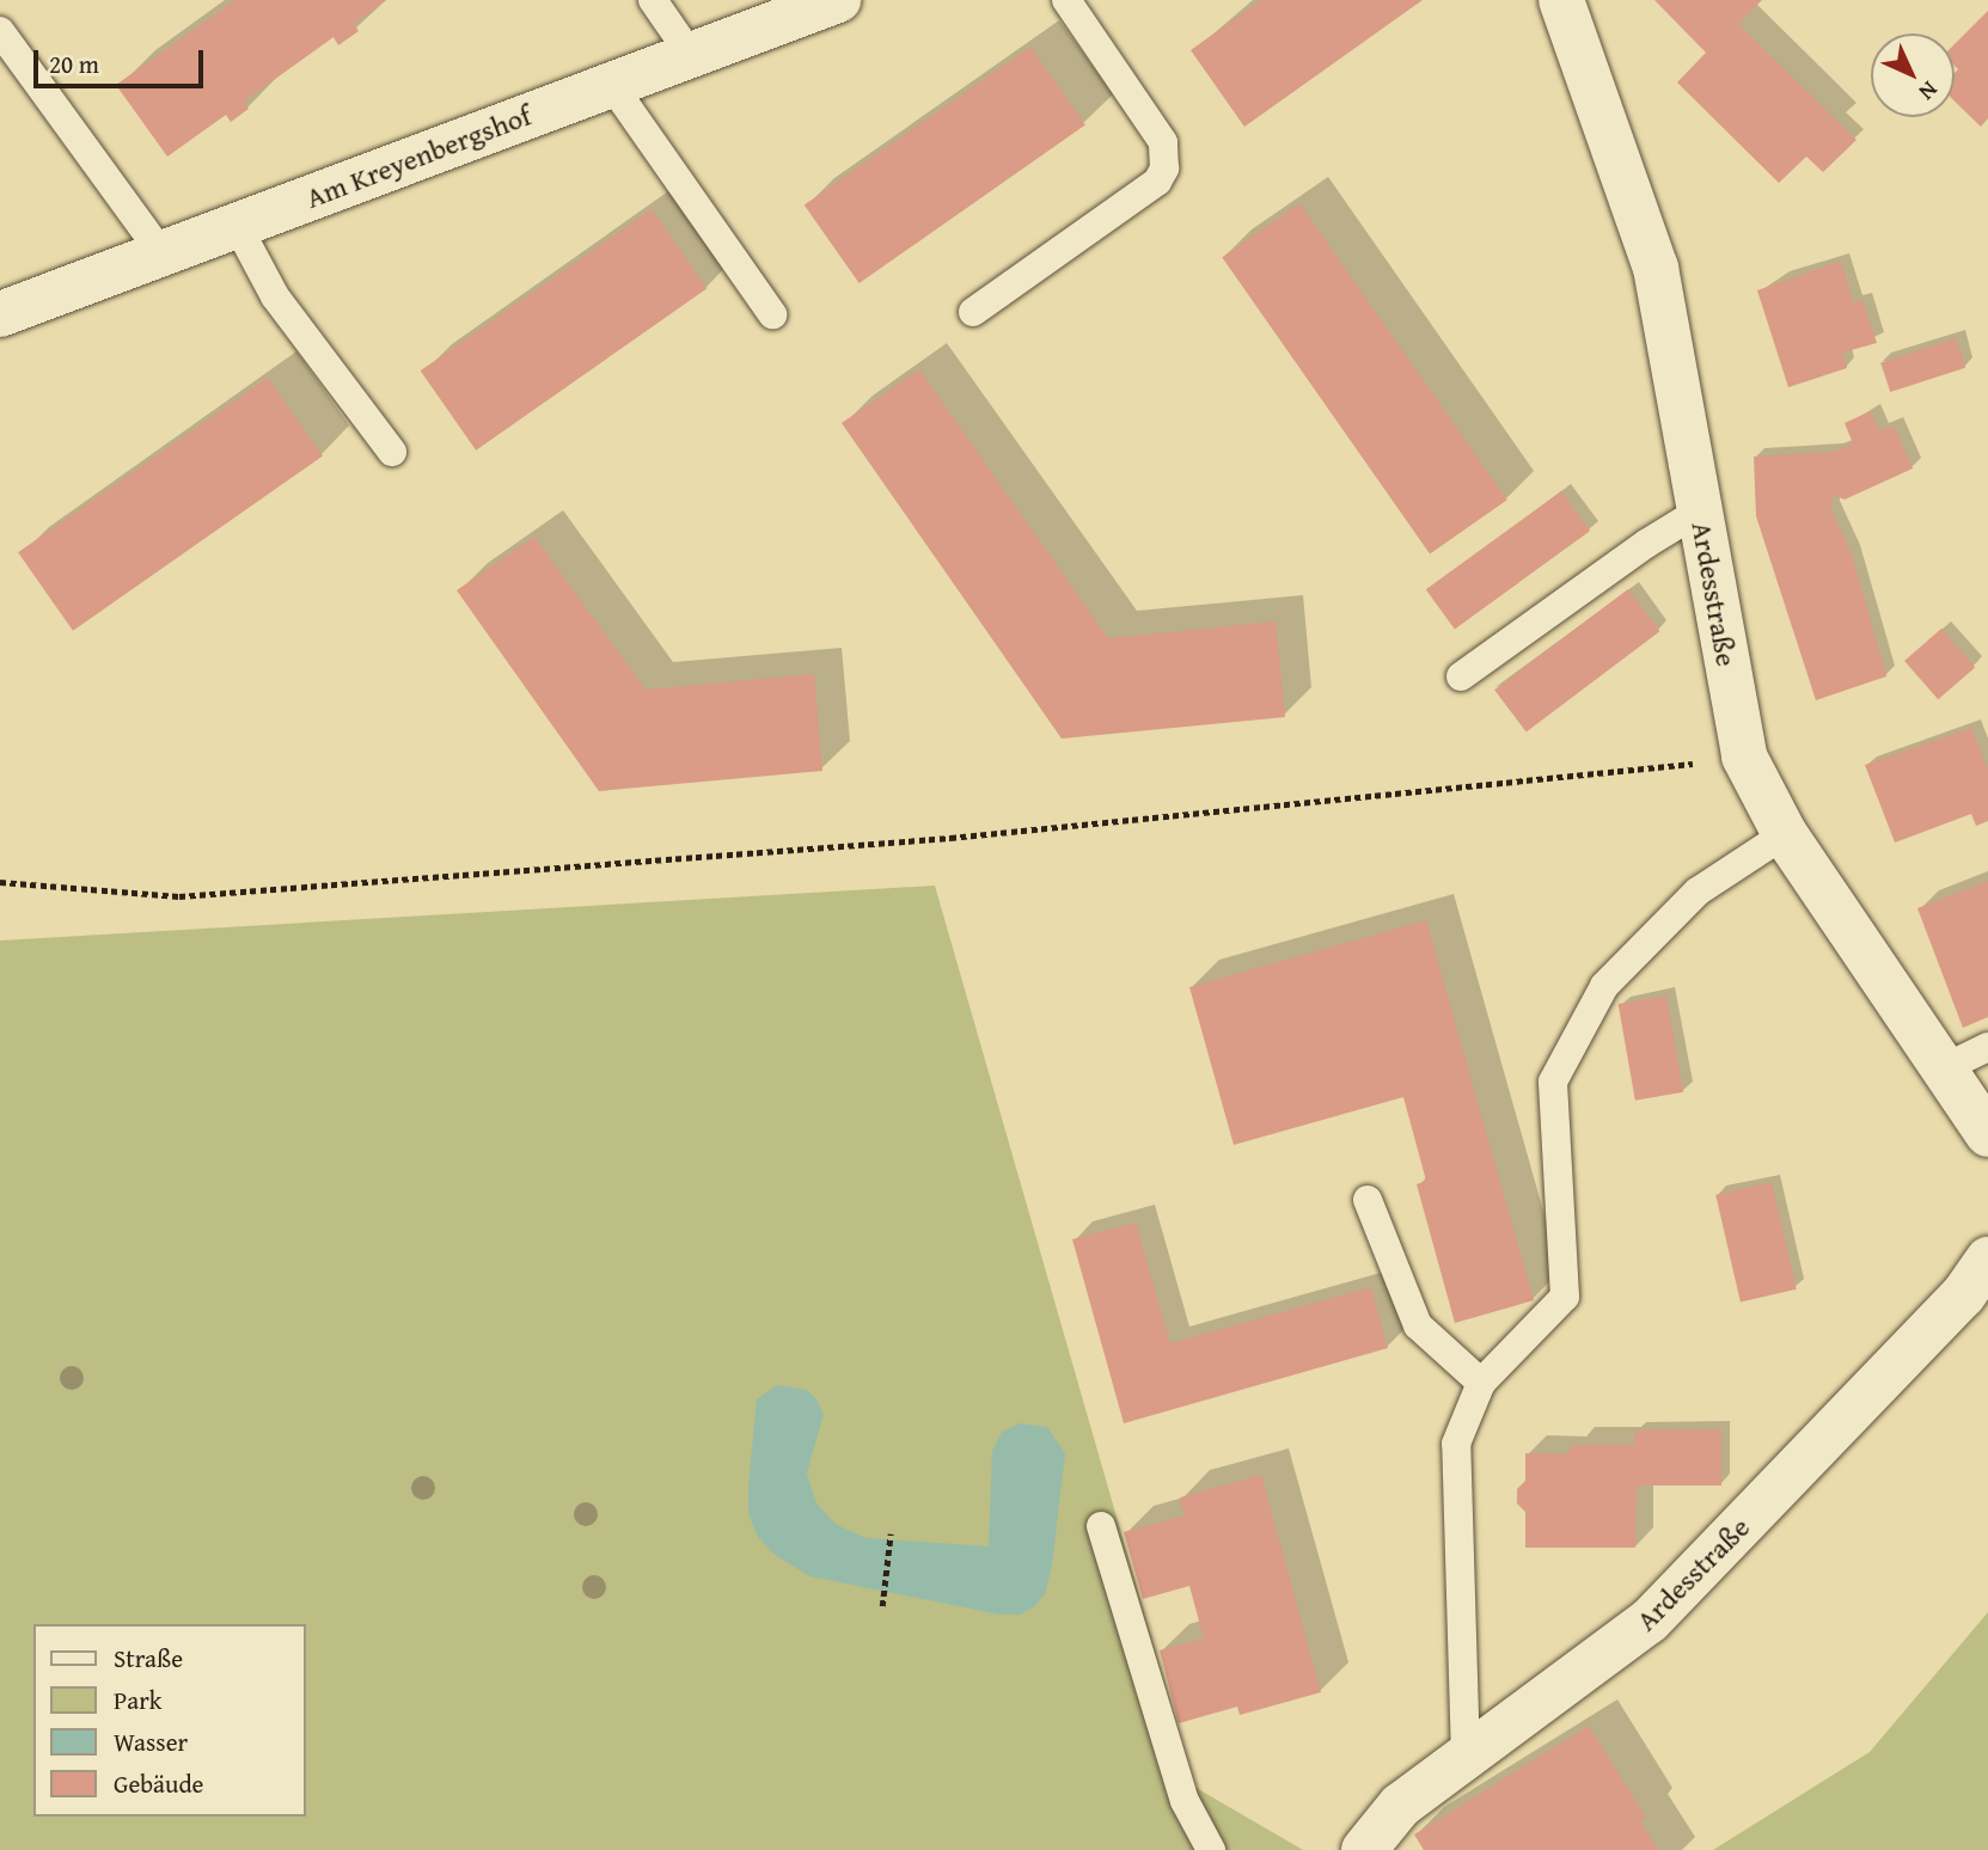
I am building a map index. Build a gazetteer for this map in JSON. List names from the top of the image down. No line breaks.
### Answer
{"streets":{"street":["Am Kreyenbergshof","Ardesstraße"]},"legend":["Straße","Park","Wasser","Gebäude"],"scale_bar":"20 m","north":"bottom right"}
